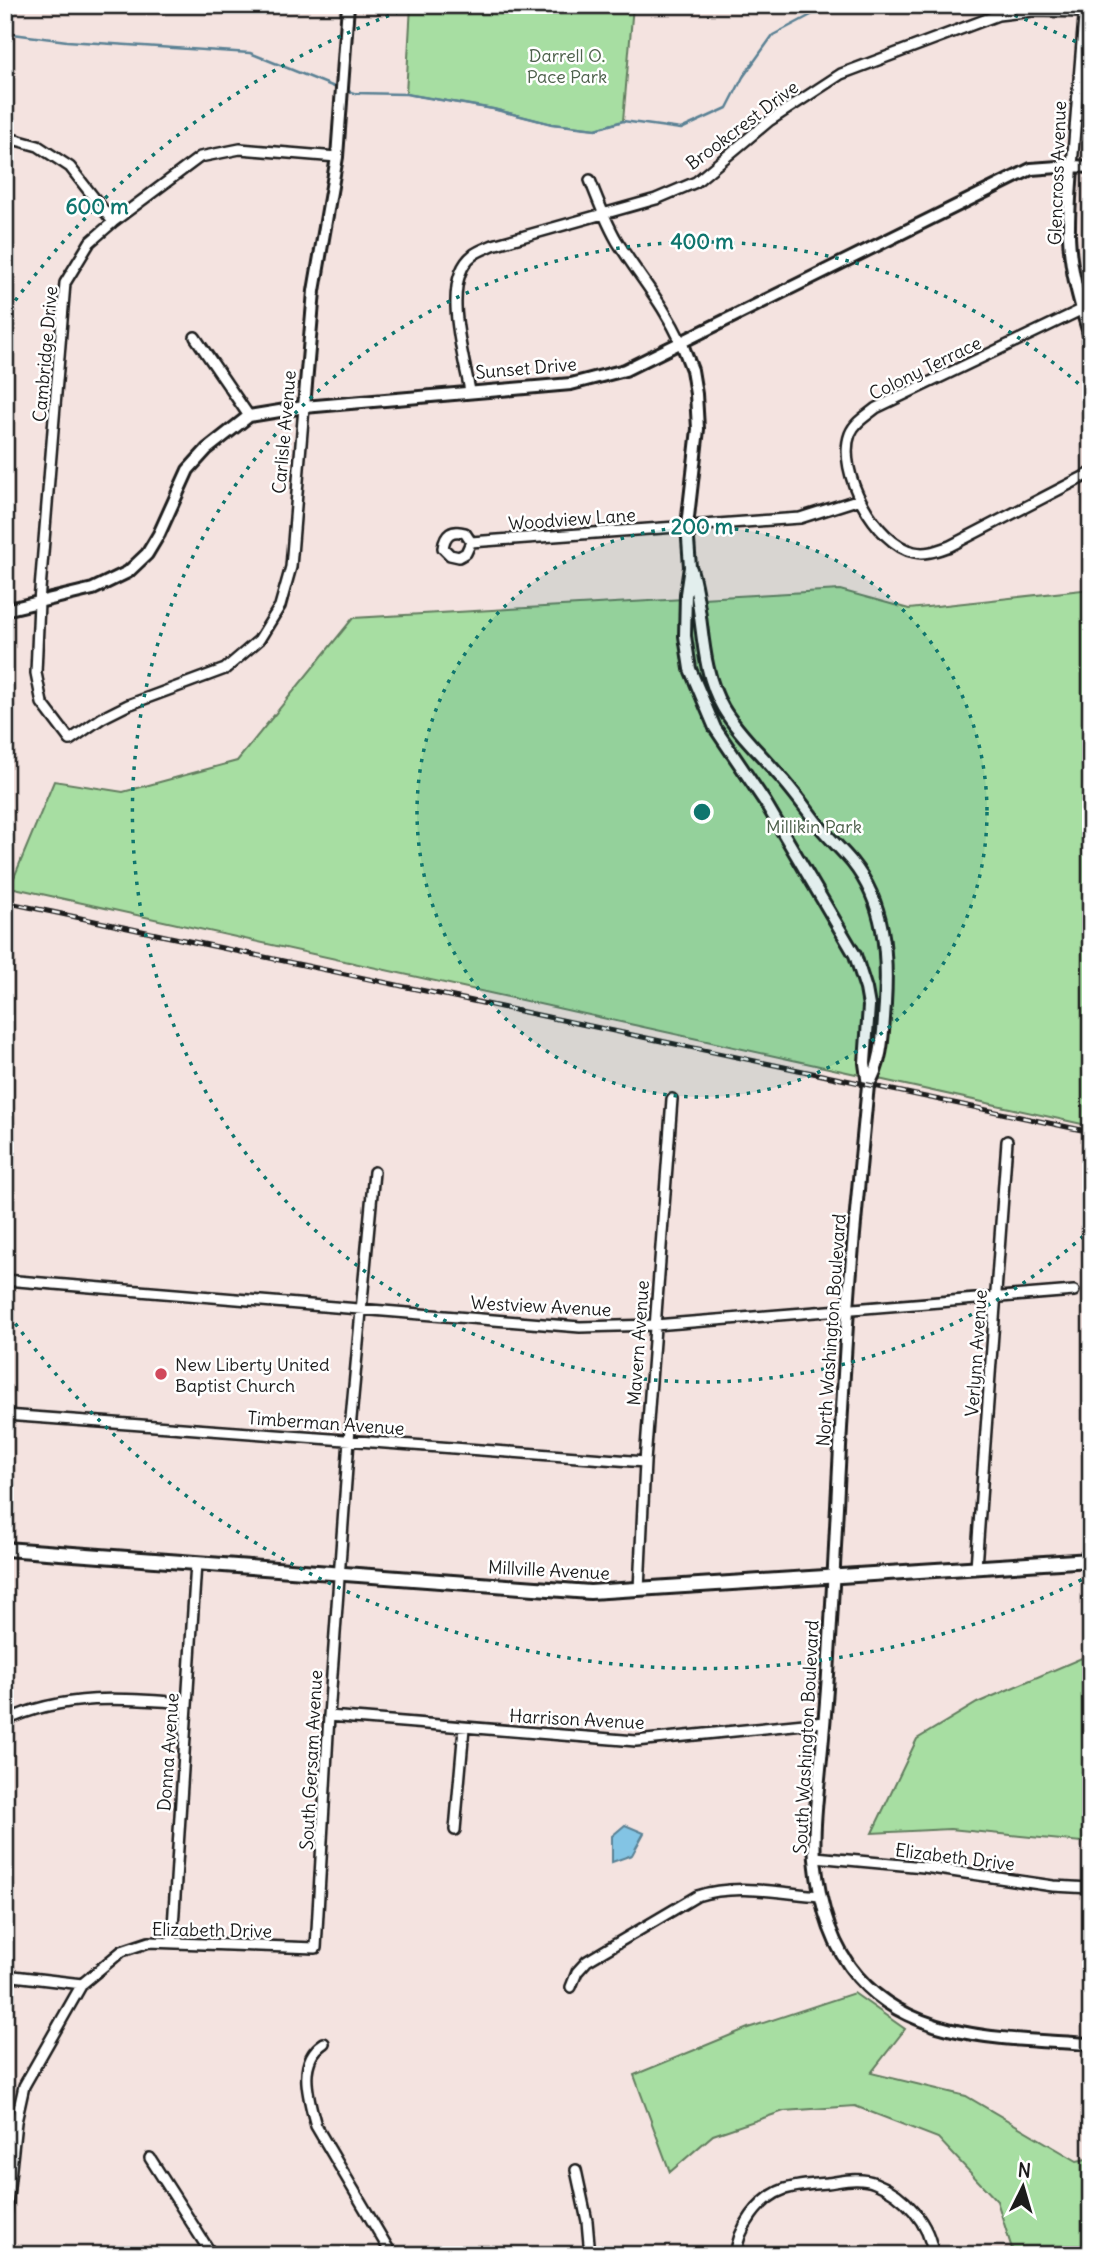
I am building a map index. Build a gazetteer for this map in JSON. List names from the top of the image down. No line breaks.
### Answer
{"streets":{"main road":["Millville Avenue"],"street":["Brookcrest Drive","Glencross Avenue","Cambridge Drive","Sunset Drive","Colony Terrace","Carlisle Avenue","Woodview Lane","Westview Avenue","North Washington Boulevard","Mavern Avenue","Verlynn Avenue","Timberman Avenue","Harrison Avenue","South Washington Boulevard","Donna Avenue","South Gersam Avenue","Elizabeth Drive"]},"crossings":[["Brookcrest Drive","Glencross Avenue"],["Brookcrest Drive","Sunset Drive"],["Brookcrest Drive","North Washington Boulevard"],["Glencross Avenue","Sunset Drive"],["Glencross Avenue","Colony Terrace"],["Cambridge Drive","Sunset Drive"],["Cambridge Drive","Carlisle Avenue"],["Sunset Drive","Carlisle Avenue"],["Sunset Drive","North Washington Boulevard"],["Colony Terrace","Woodview Lane"],["Woodview Lane","North Washington Boulevard"],["Westview Avenue","North Washington Boulevard"],["Westview Avenue","Mavern Avenue"],["Westview Avenue","Verlynn Avenue"],["Westview Avenue","South Gersam Avenue"],["North Washington Boulevard","Millville Avenue"],["North Washington Boulevard","South Washington Boulevard"],["Mavern Avenue","Timberman Avenue"],["Mavern Avenue","Millville Avenue"],["Verlynn Avenue","Millville Avenue"],["Timberman Avenue","South Gersam Avenue"],["Millville Avenue","South Washington Boulevard"],["Millville Avenue","Donna Avenue"],["Millville Avenue","South Gersam Avenue"],["Harrison Avenue","South Washington Boulevard"],["Harrison Avenue","South Gersam Avenue"],["South Washington Boulevard","Elizabeth Drive"],["Donna Avenue","Elizabeth Drive"],["South Gersam Avenue","Elizabeth Drive"]],"parks":["Darrell O. Pace Park","Millikin Park"],"places":["New Liberty United Baptist Church"],"north":"top","rings":["600 m","400 m","200 m"]}
